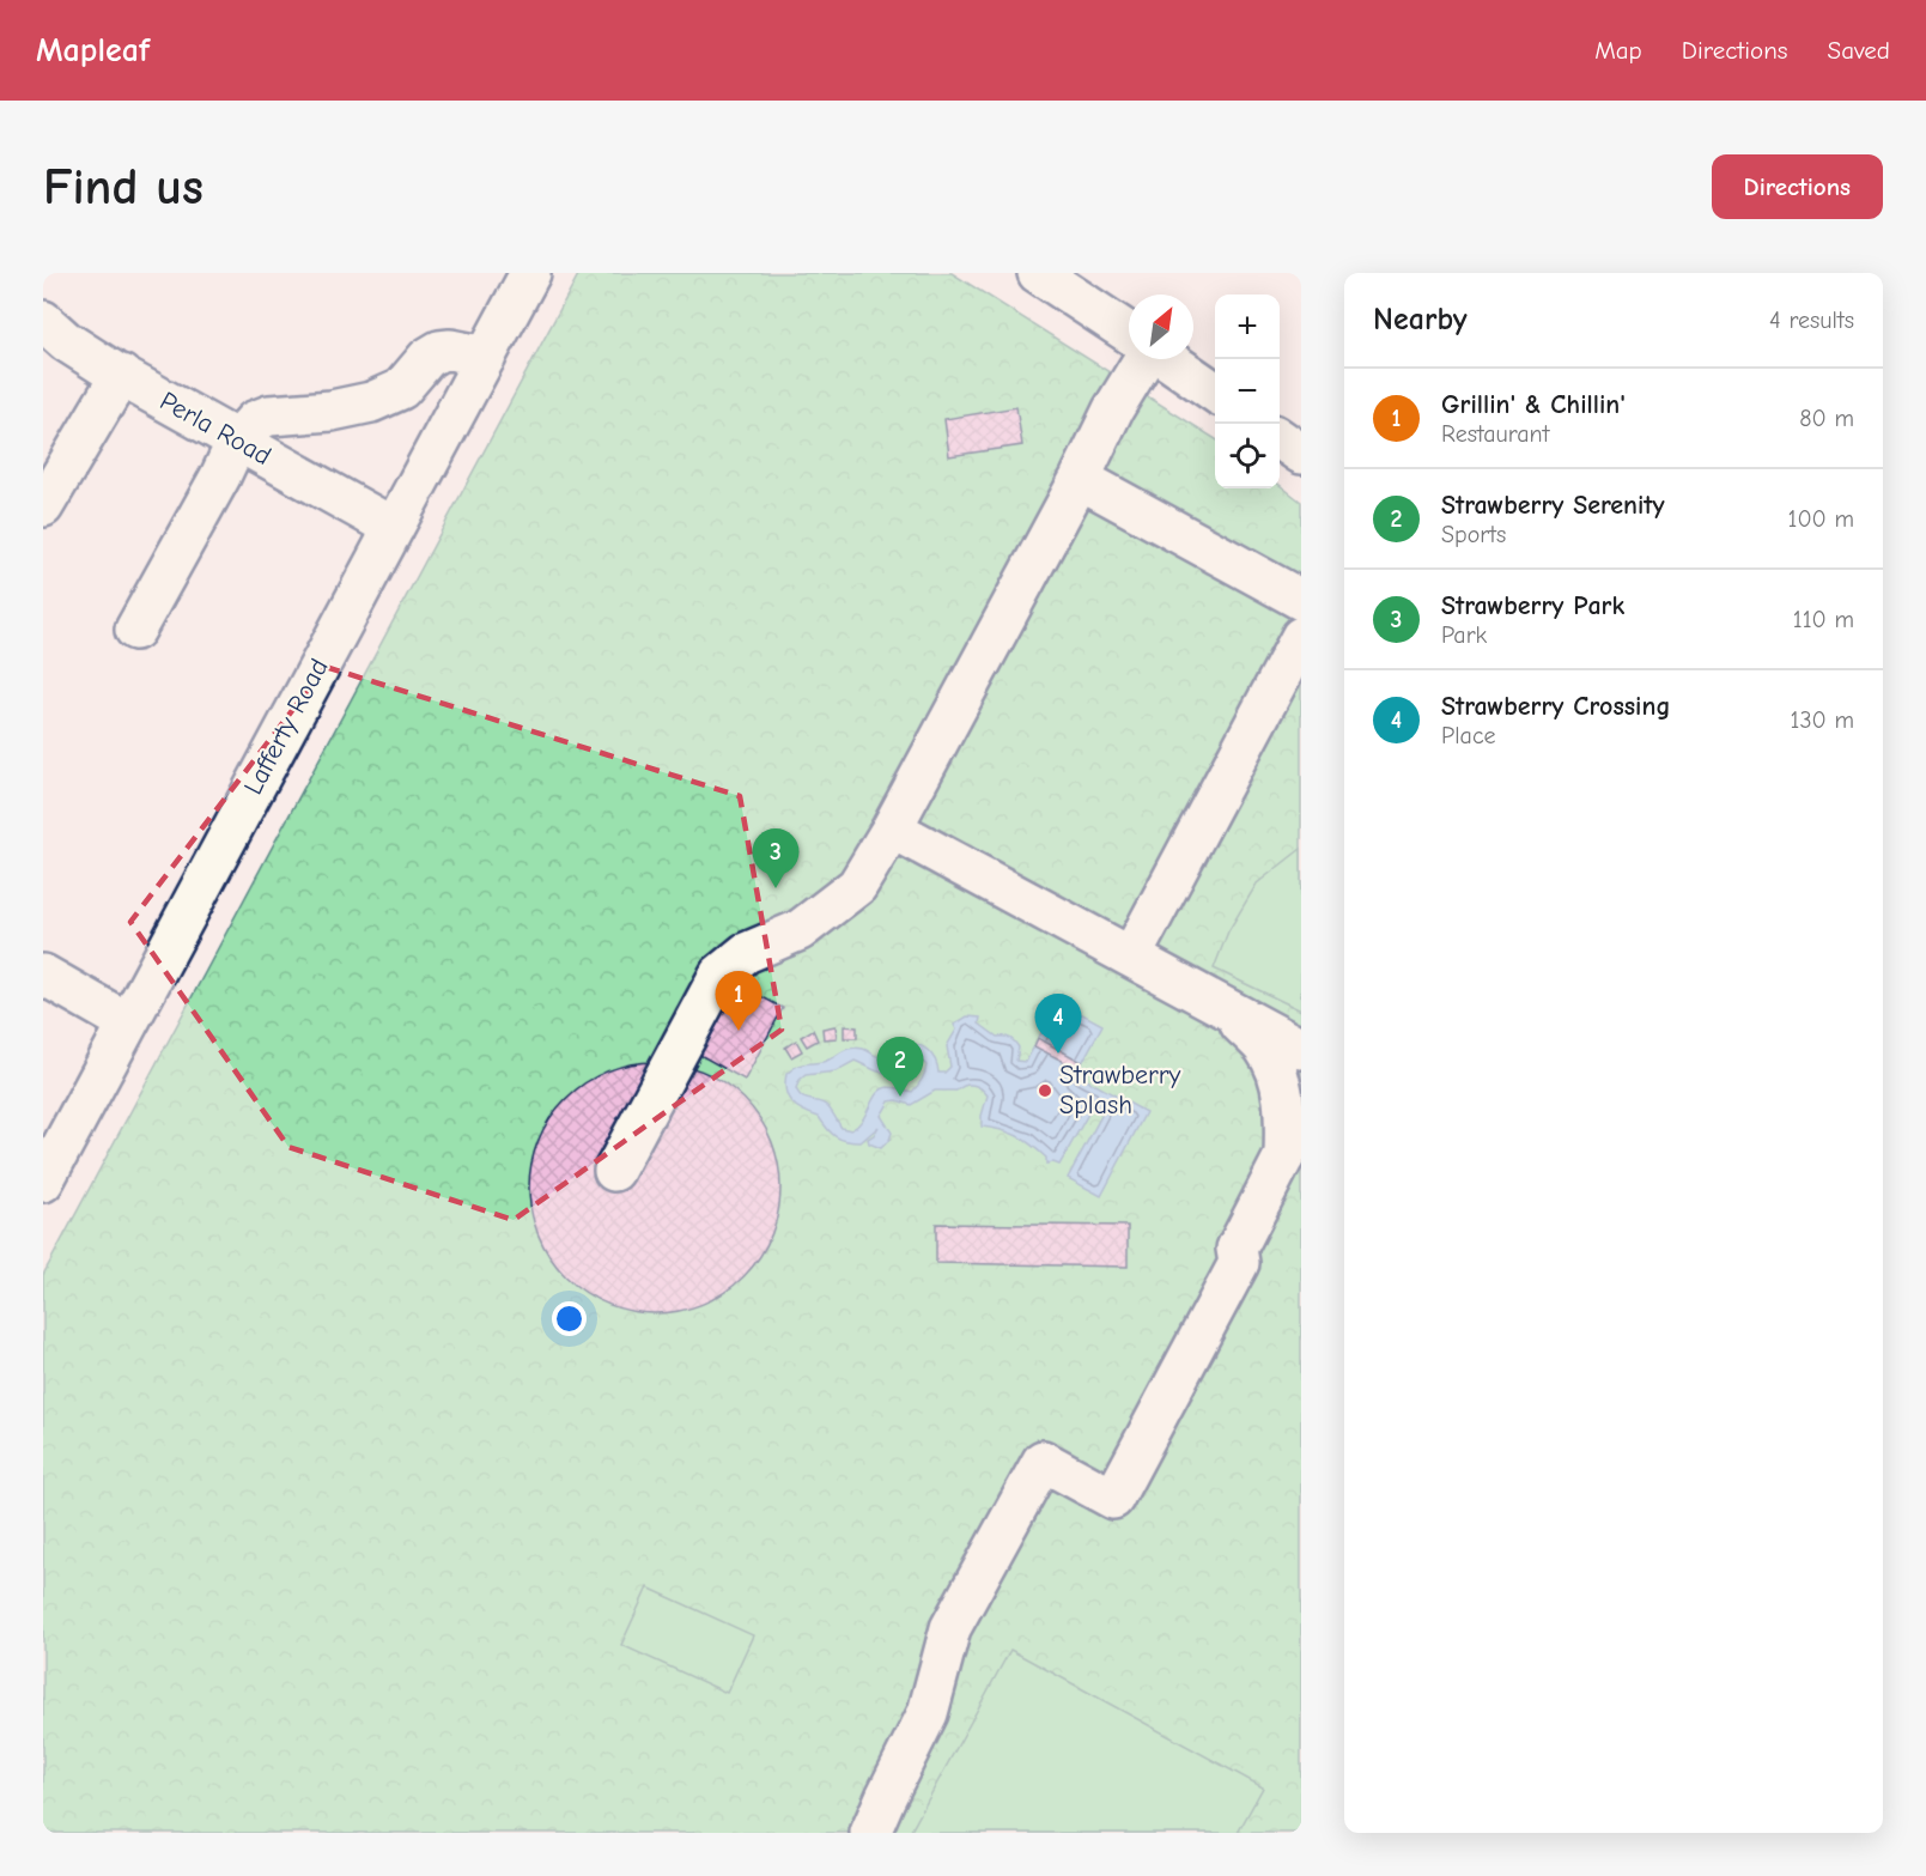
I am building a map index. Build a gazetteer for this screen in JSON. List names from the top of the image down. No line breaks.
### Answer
{"streets":{"street":["Perla Road","Lafferty Road"]},"crossings":[["Perla Road","Lafferty Road"]],"places":["Strawberry Splash"],"north":"top right","page":{"header":"Mapleaf","nav":["Map","Directions","Saved"],"buttons":"Directions","title":"Find us","heading":["Nearby","4 results"],"map_buttons":["+","−"],"list":[{"mark":"1","name":"Grillin' & Chillin'","note":"Restaurant","value":"80 m"},{"mark":"2","name":"Strawberry Serenity","note":"Sports","value":"100 m"},{"mark":"3","name":"Strawberry Park","note":"Park","value":"110 m"},{"mark":"4","name":"Strawberry Crossing","note":"Place","value":"130 m"}],"pins":["3","1","4","2"]}}
